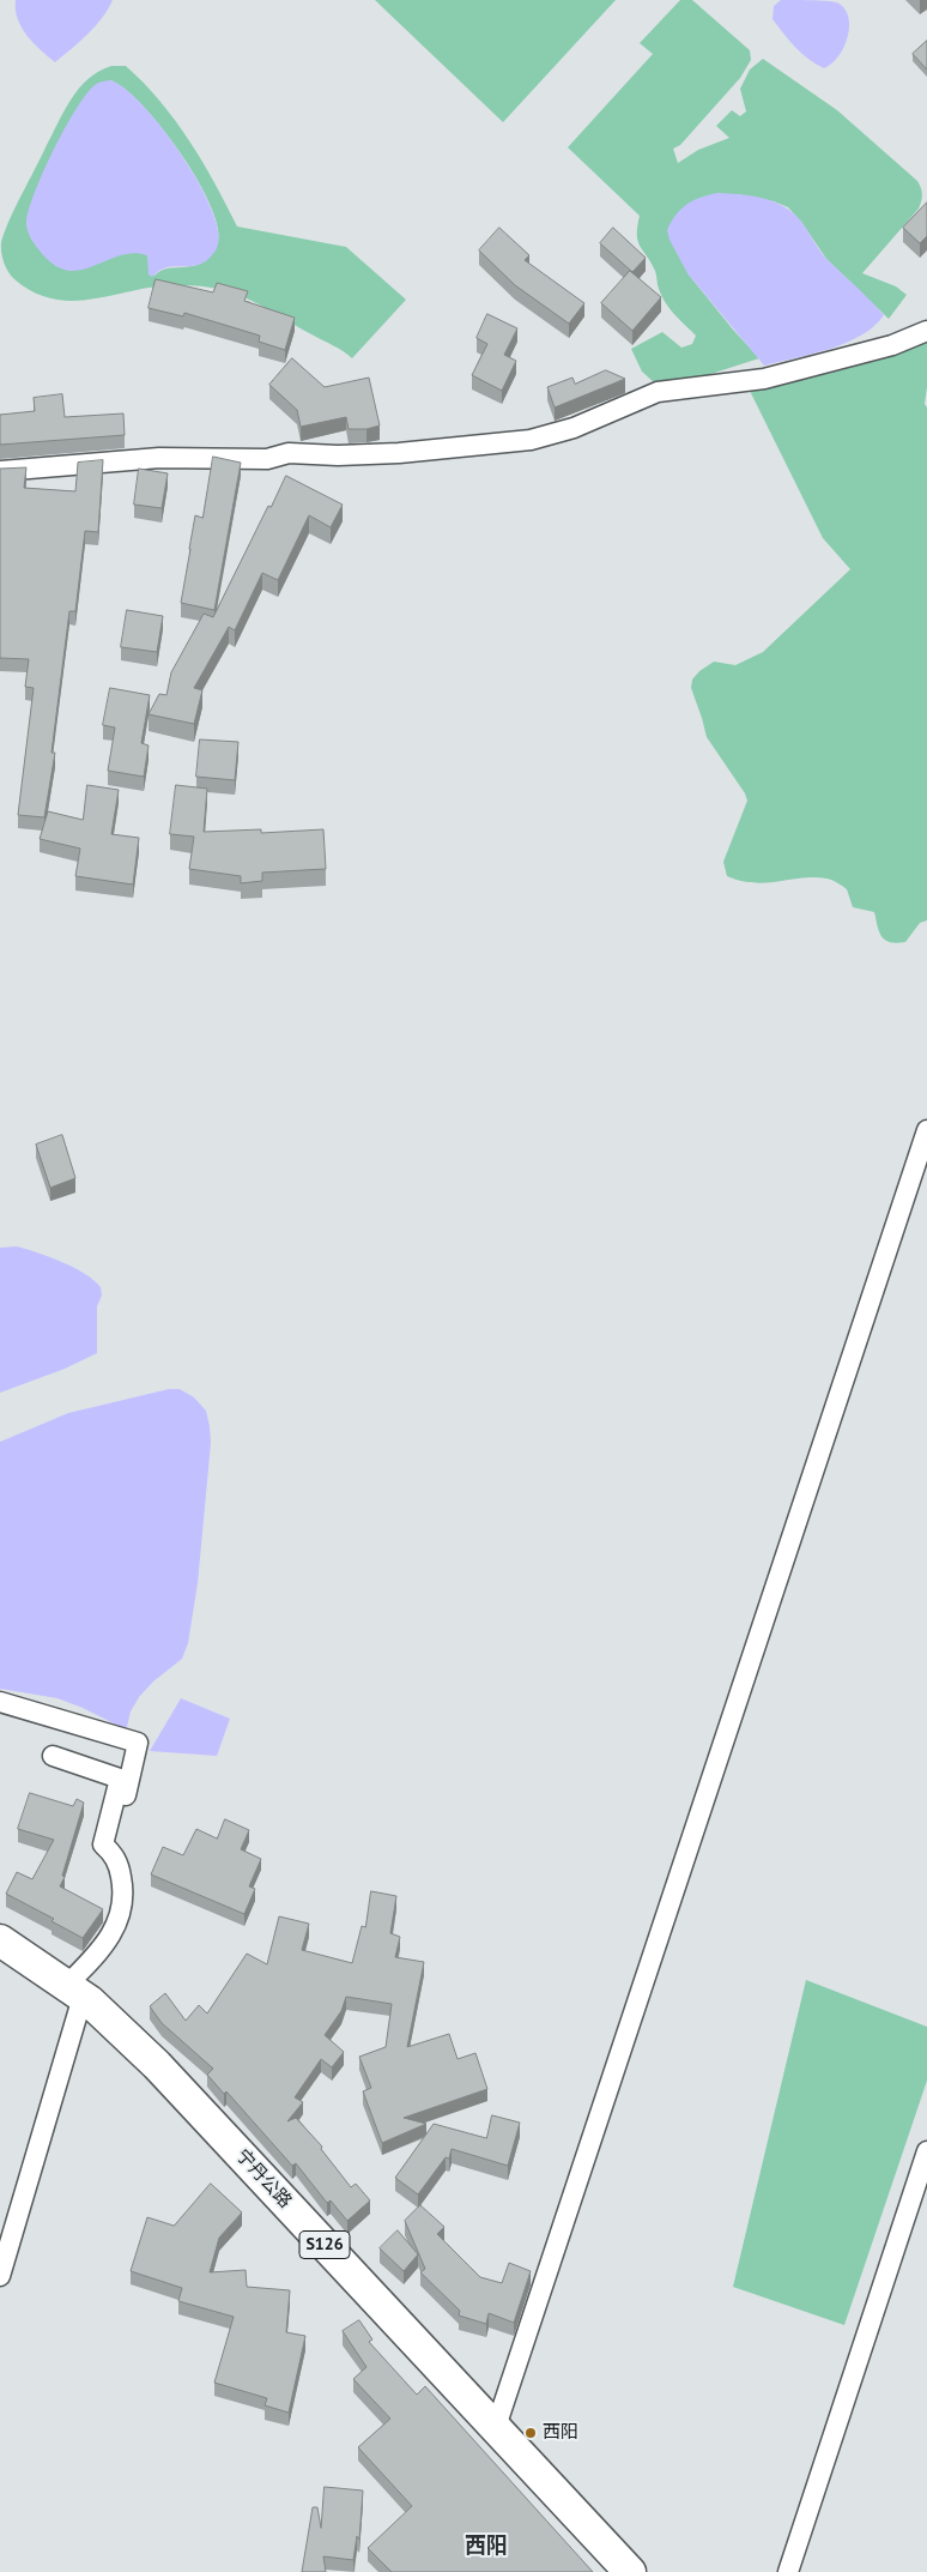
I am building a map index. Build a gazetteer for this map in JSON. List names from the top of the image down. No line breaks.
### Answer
{"streets":{"main road":["宁丹公路","S126"]},"districts":["西阳"],"places":["西阳"]}
